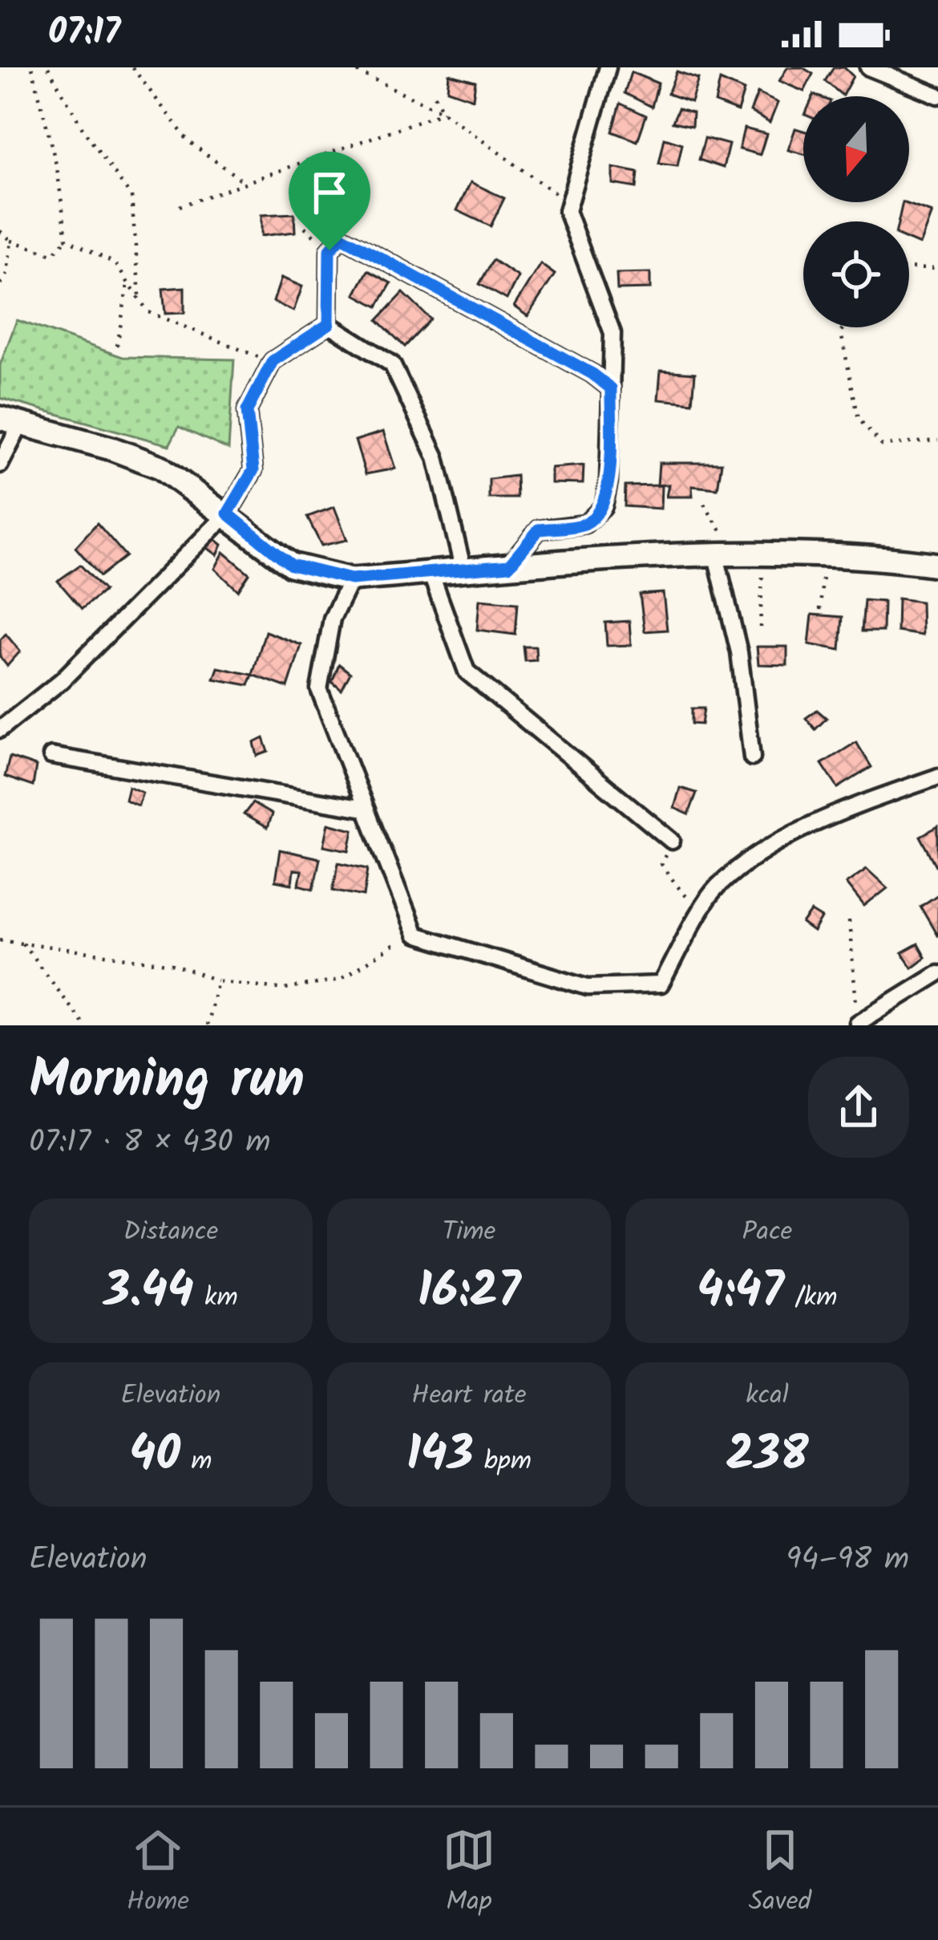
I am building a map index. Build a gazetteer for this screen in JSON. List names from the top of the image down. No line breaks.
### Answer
{"north":"bottom","page":{"status":"07:17","heading":["Morning run","07:17 · 8 × 430 m"],"stats":[["Distance","3.44 km"],["Time","16:27"],["Pace","4:47 /km"],["Elevation","40 m"],["Heart rate","143 bpm"],["kcal","238"]],"chart":["Elevation","94–98 m"],"tabs":["Home","Map","Saved"]}}
